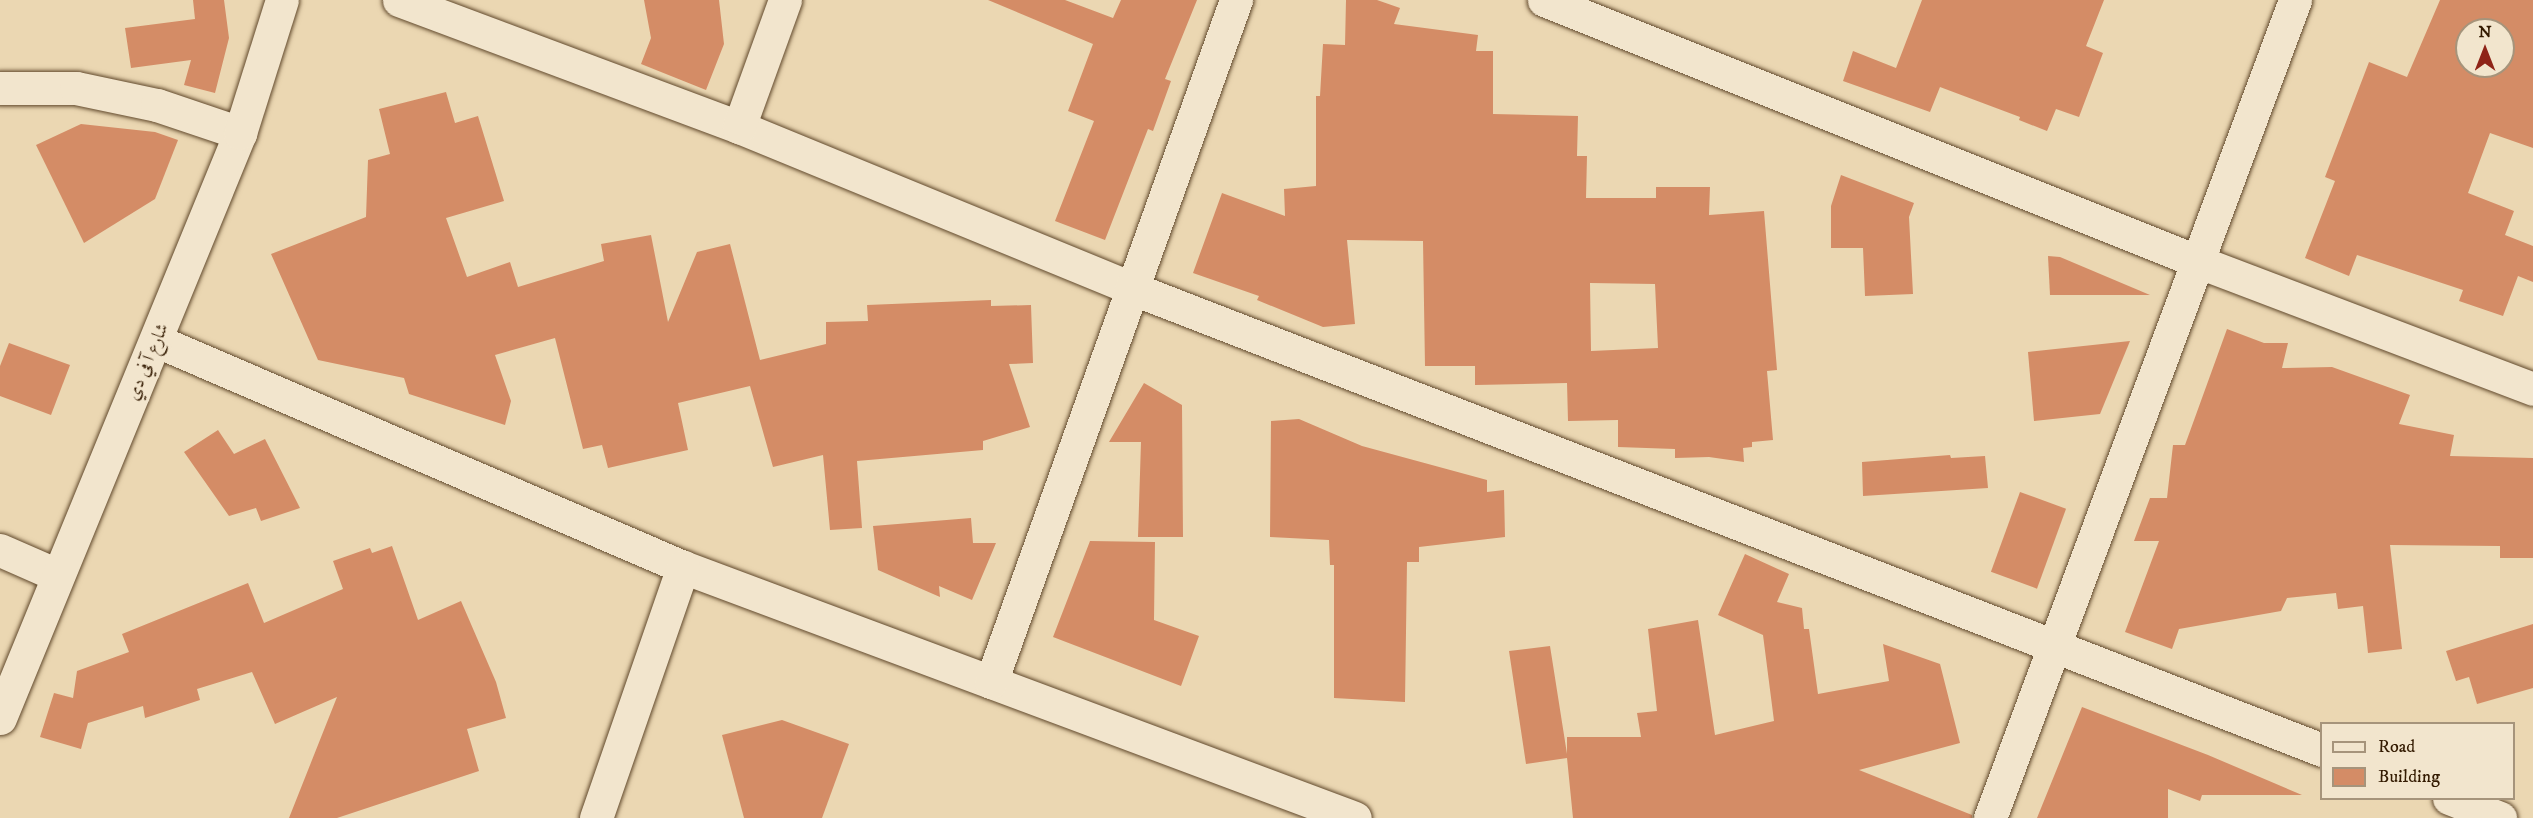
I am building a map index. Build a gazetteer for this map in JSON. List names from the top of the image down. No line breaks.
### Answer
{"streets":{"street":["شارع آ في دي"]},"legend":["Road","Building"],"north":"top"}
